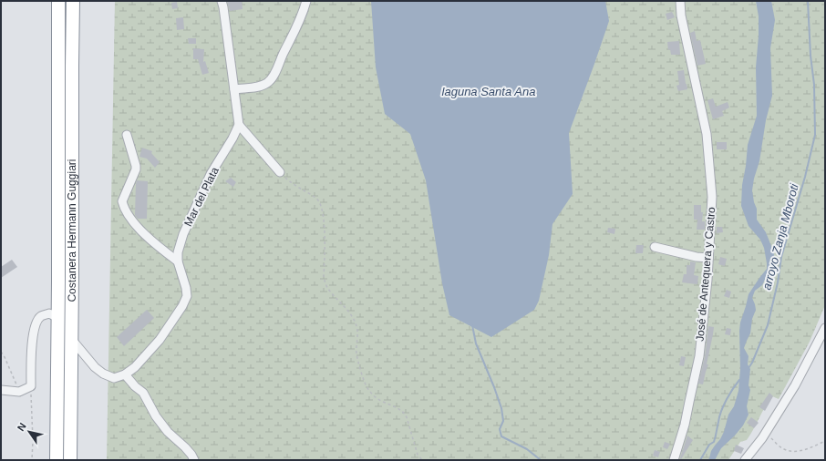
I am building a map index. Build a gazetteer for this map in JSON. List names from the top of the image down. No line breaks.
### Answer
{"streets":{"highway":["Costanera Hermann Guggiari"],"street":["Mar del Plata","José de Antequera y Castro"]},"water":["laguna Santa Ana","arroyo Zanja Mboroti"],"north":"top left"}
